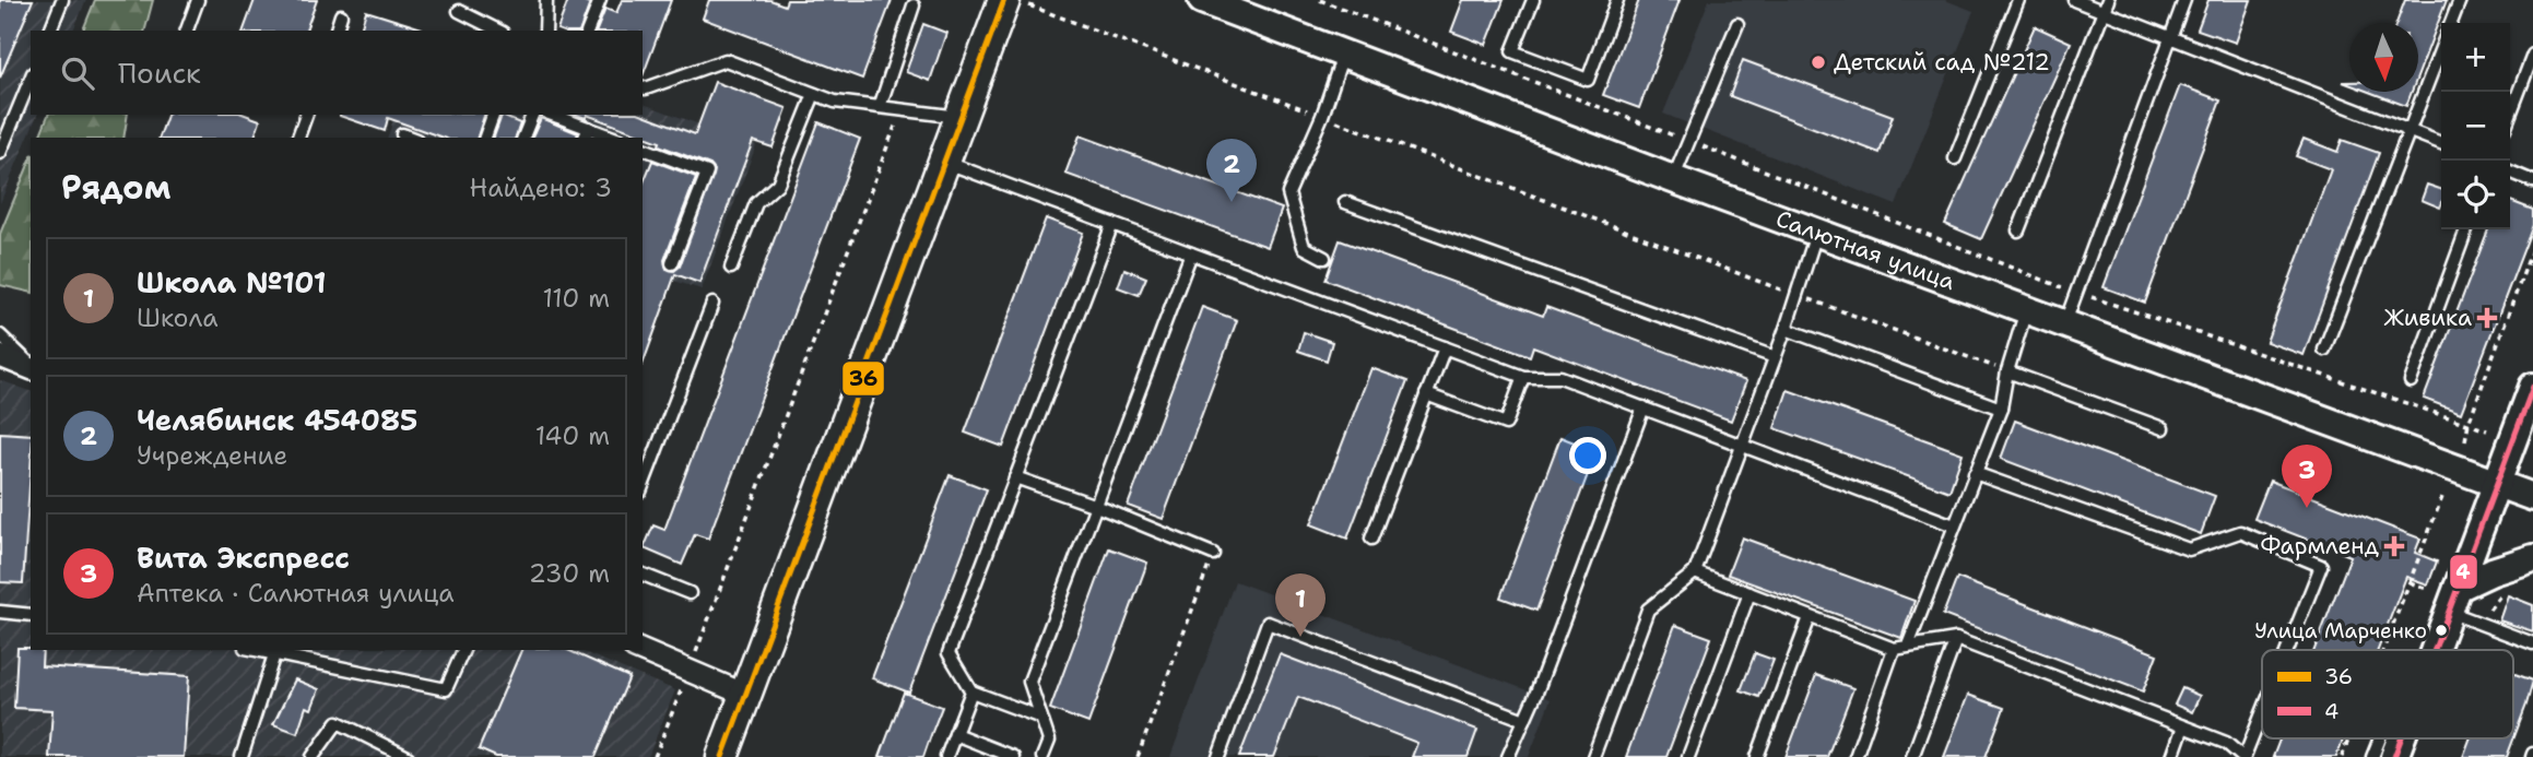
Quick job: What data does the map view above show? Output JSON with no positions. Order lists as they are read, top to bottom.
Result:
{
  "streets": {
    "street": ["Салютная улица"]
  },
  "places": {
    "other": ["Детский сад №212", "Улица Марченко"],
    "health": ["Живика", "Фармленд"]
  },
  "lines": ["transit line 36", "transit line 4"],
  "legend": ["36", "4"],
  "north": "bottom",
  "page": {
    "map_buttons": ["+", "−"],
    "search": "Поиск",
    "heading": ["Рядом", "Найдено: 3"],
    "pins": ["2", "3", "1"],
    "list": [
      {
        "mark": "1",
        "name": "Школа №101",
        "note": "Школа",
        "value": "110 m"
      },
      {
        "mark": "2",
        "name": "Челябинск 454085",
        "note": "Учреждение",
        "value": "140 m"
      },
      {
        "mark": "3",
        "name": "Вита Экспресс",
        "note": "Аптека · Салютная улица",
        "value": "230 m"
      }
    ]
  }
}
